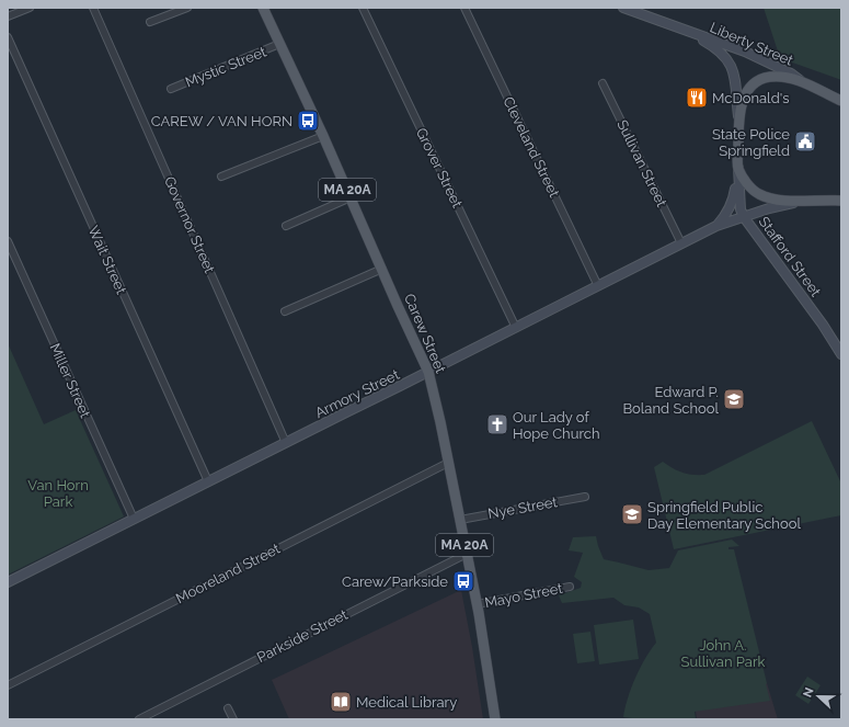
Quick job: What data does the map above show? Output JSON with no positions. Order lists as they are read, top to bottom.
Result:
{
  "streets": {
    "main road": [
      "Liberty Street",
      "MA 20A",
      "Stafford Street",
      "Carew Street",
      "Armory Street"
    ],
    "street": [
      "Mystic Street",
      "Cleveland Street",
      "Sullivan Street",
      "Grover Street",
      "Governor Street",
      "Wait Street",
      "Miller Street",
      "Nye Street",
      "Mooreland Street",
      "Mayo Street",
      "Parkside Street"
    ]
  },
  "crossings": [
    ["Mystic Street", "Carew Street"],
    ["Cleveland Street", "Armory Street"],
    ["Sullivan Street", "Armory Street"],
    ["Grover Street", "Armory Street"],
    ["Governor Street", "Armory Street"],
    ["Stafford Street", "Armory Street"],
    ["Wait Street", "Armory Street"],
    ["Carew Street", "Armory Street"],
    ["Carew Street", "Nye Street"],
    ["Carew Street", "Mooreland Street"],
    ["Carew Street", "Mayo Street"],
    ["Carew Street", "Parkside Street"],
    ["Miller Street", "Armory Street"]
  ],
  "parks": ["Van Horn Park", "John A. Sullivan Park"],
  "places": {
    "restaurant": ["McDonald's"],
    "bus stop": ["CAREW / VAN HORN", "Carew/Parkside"],
    "public building": ["State Police Springfield"],
    "school or university": ["Edward P. Boland School", "Springfield Public Day Elementary School"],
    "church": ["Our Lady of Hope Church"],
    "library": ["Medical Library"]
  },
  "north": "left"
}
